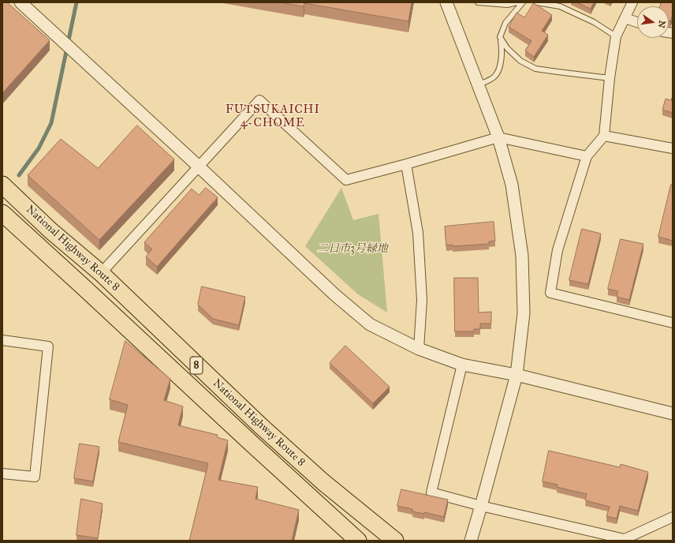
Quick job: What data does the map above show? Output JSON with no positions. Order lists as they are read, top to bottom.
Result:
{
  "streets": {
    "highway": ["National Highway Route 8", "8"]
  },
  "districts": ["FUTSUKAICHI 4-CHOME"],
  "parks": ["二日市3号緑地"],
  "north": "right"
}
